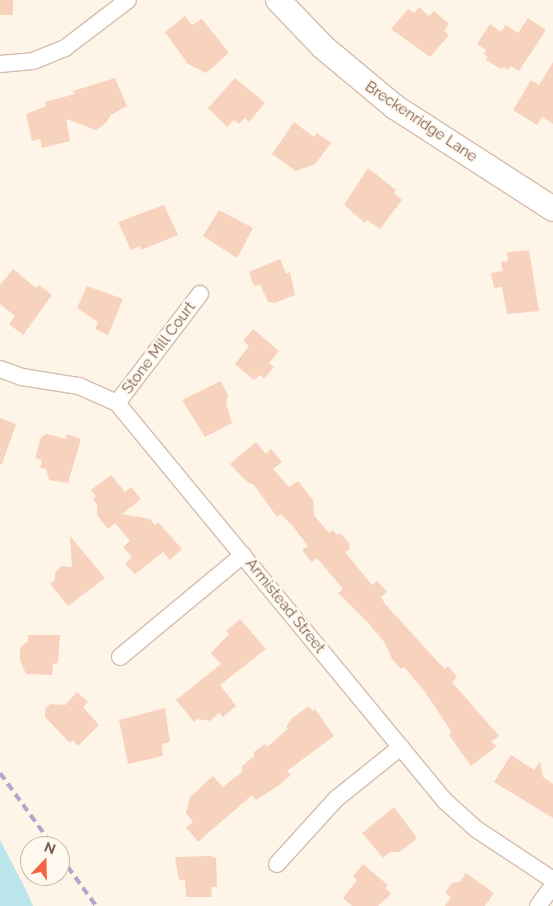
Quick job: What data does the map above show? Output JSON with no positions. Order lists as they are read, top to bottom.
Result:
{
  "streets": {
    "street": ["Breckenridge Lane", "Stone Mill Court", "Armistead Street"]
  },
  "crossings": [
    ["Stone Mill Court", "Armistead Street"]
  ],
  "north": "top"
}
